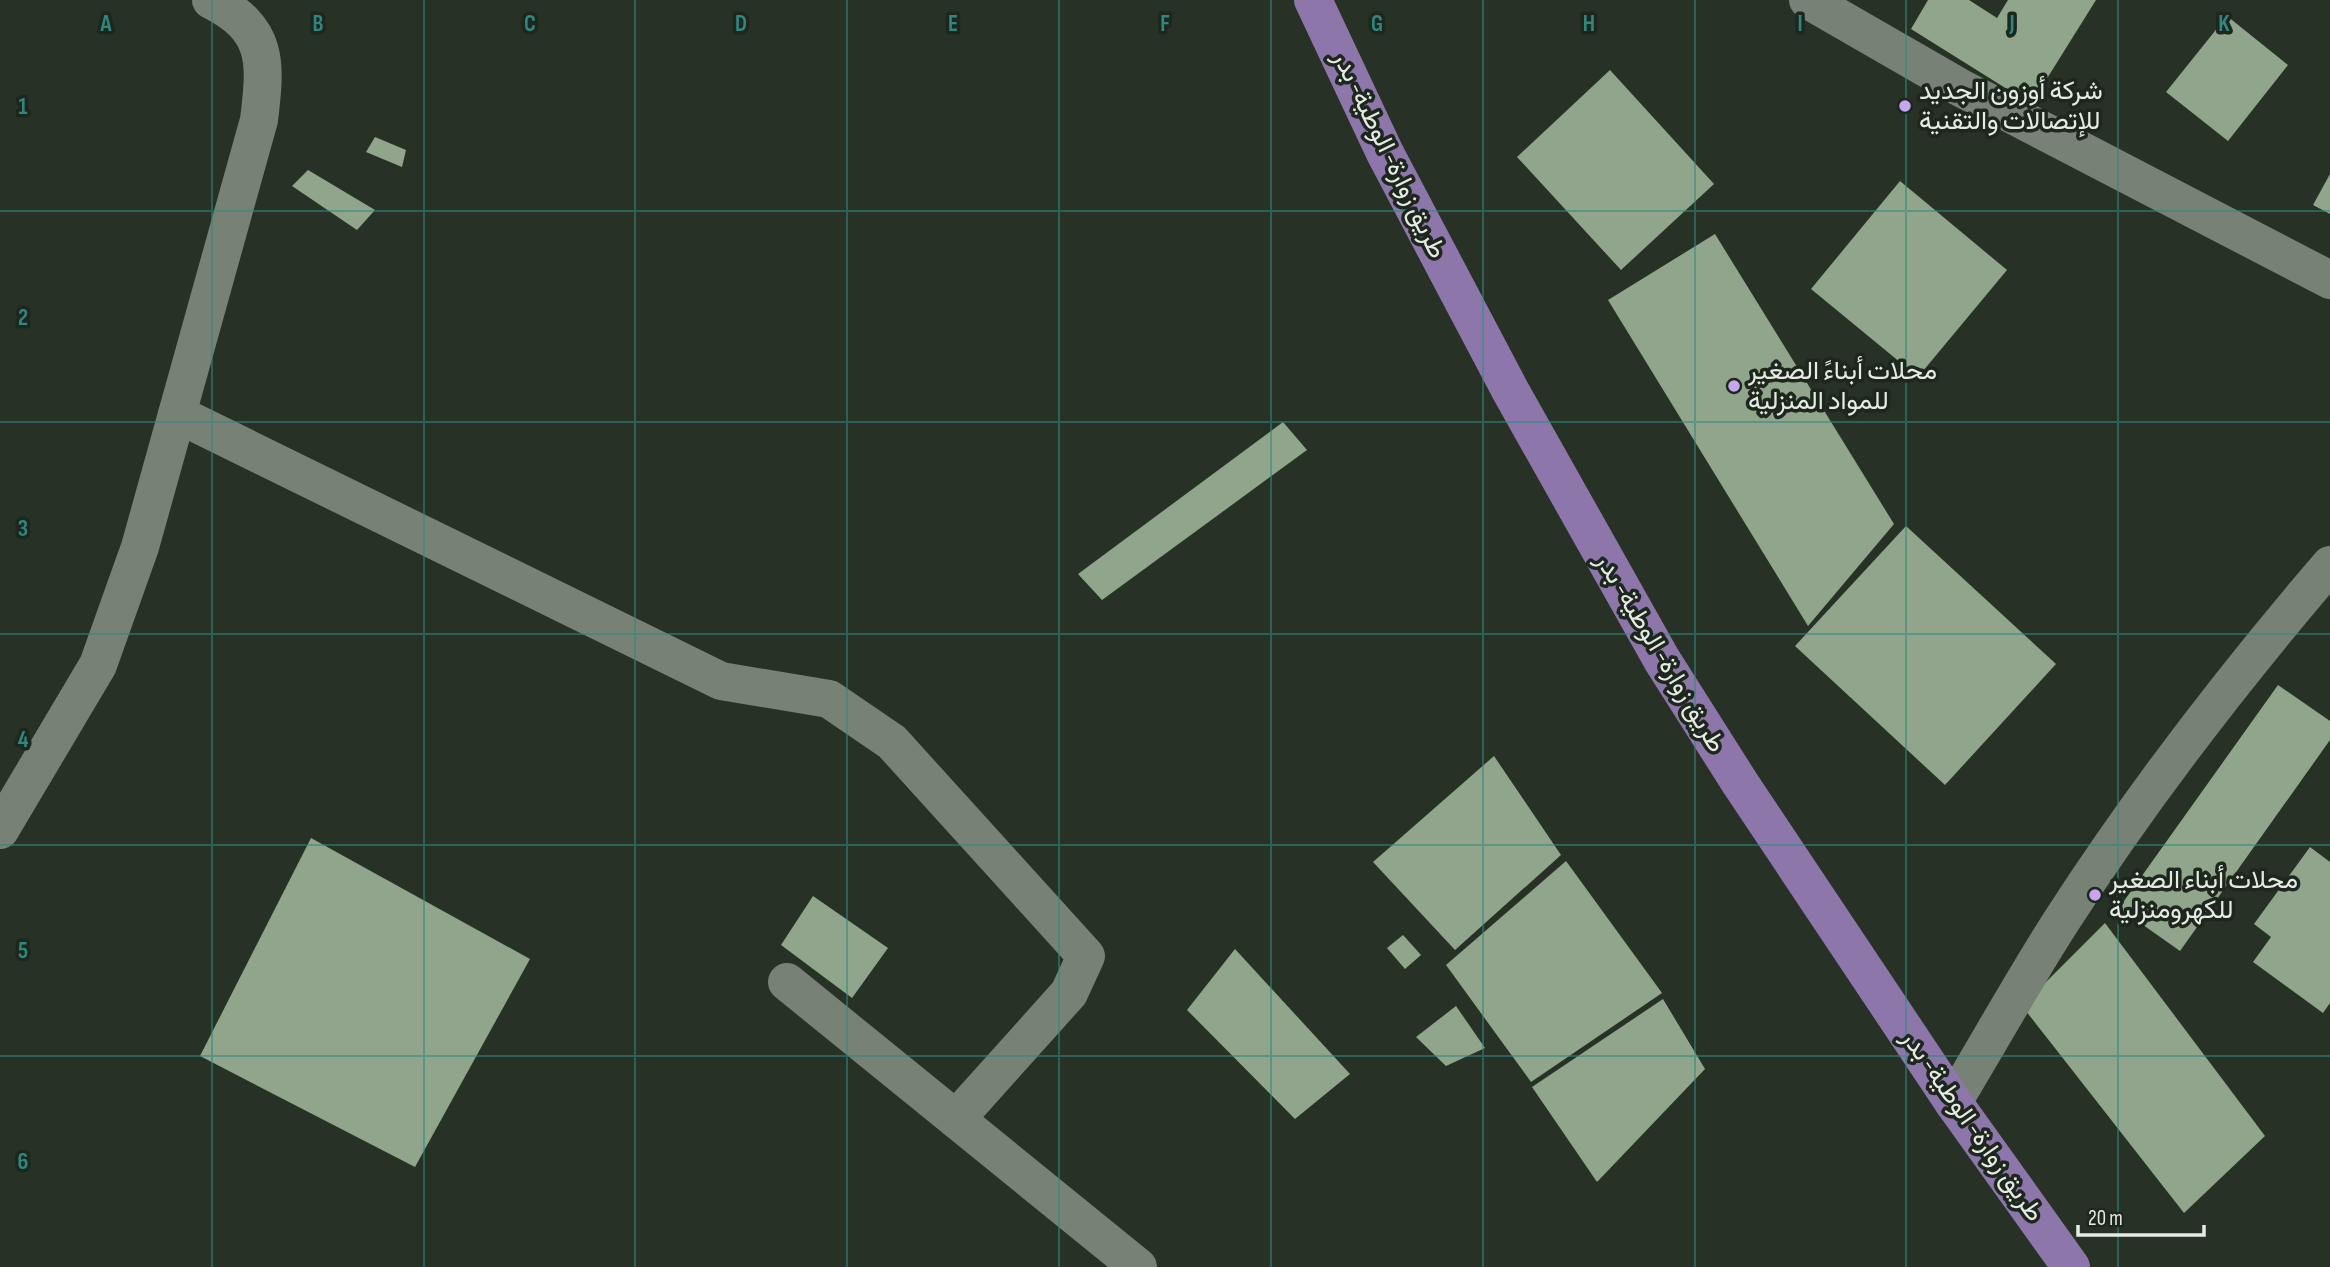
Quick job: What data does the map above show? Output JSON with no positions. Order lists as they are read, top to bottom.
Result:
{
  "streets": {
    "highway": ["طريق زوارة- الوطية- بدر"]
  },
  "places": ["شركة أوزون الجديد للإتصالات والتقنية", "محلات أبناءً الصغير للمواد المنزلية", "محلات أبناء الصغير للكهرومنزلية"],
  "scale_bar": "20 m",
  "grid": {
    "columns": [
      "A",
      "B",
      "C",
      "D",
      "E",
      "F",
      "G",
      "H",
      "I",
      "J",
      "K"
    ],
    "rows": [
      "1",
      "2",
      "3",
      "4",
      "5",
      "6"
    ]
  }
}
